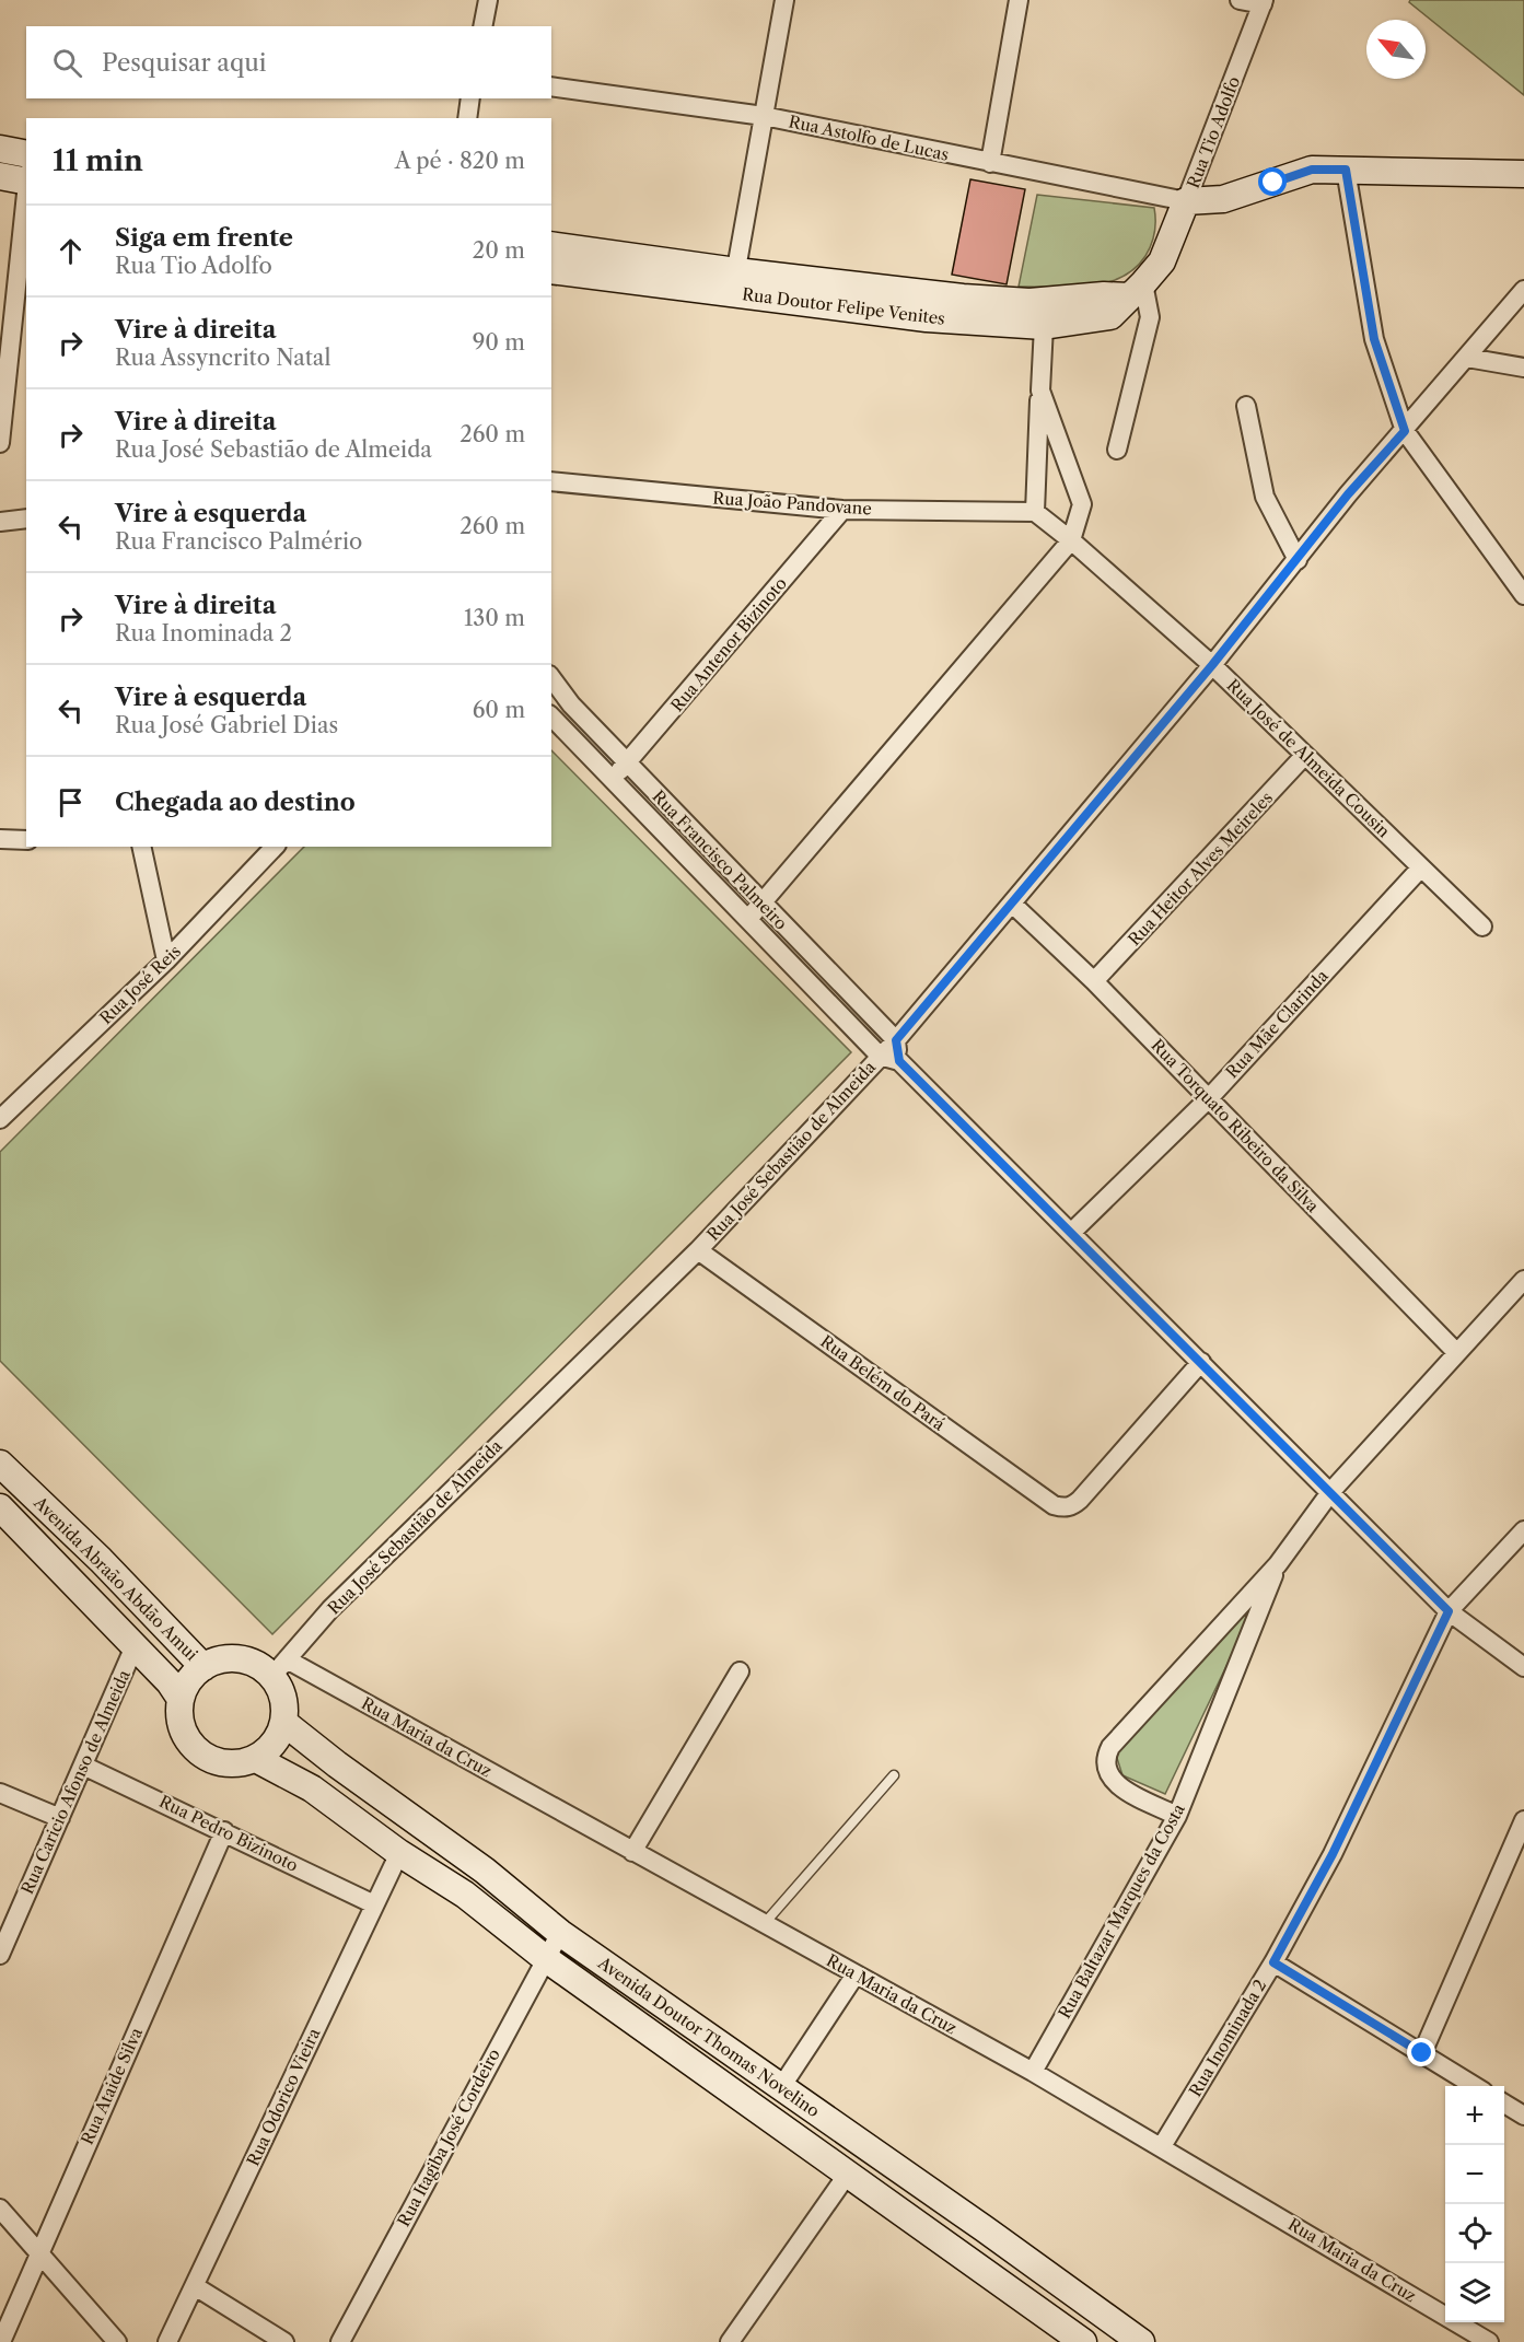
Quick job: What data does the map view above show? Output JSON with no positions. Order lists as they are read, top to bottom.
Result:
{
  "streets": {
    "main road": [
      "Rua Tio Adolfo",
      "Rua Doutor Felipe Venites",
      "Avenida Abraão Abdão Amui",
      "Avenida Doutor Thomas Novelino"
    ],
    "street": [
      "Rua Astolfo de Lucas",
      "Rua João Pandovane",
      "Rua Antenor Bizinoto",
      "Rua José de Almeida Cousin",
      "Rua Francisco Palmeiro",
      "Rua Heitor Alves Meireles",
      "Rua José Reis",
      "Rua Mãe Clarinda",
      "Rua Torquato Ribeiro da Silva",
      "Rua José Sebastião de Almeida",
      "Rua Belém do Pará",
      "Rua Maria da Cruz",
      "Rua Caricio Afonso de Almeida",
      "Rua Pedro Bizinoto",
      "Rua Baltazar Marques da Costa",
      "Rua Inominada 2",
      "Rua Ataide Silva",
      "Rua Odorico Vieira",
      "Rua Itagiba José Cordeiro"
    ]
  },
  "crossings": [
    ["Rua Tio Adolfo", "Rua Astolfo de Lucas"],
    ["Rua Tio Adolfo", "Rua Doutor Felipe Venites"],
    ["Rua Astolfo de Lucas", "Rua Doutor Felipe Venites"],
    ["Rua João Pandovane", "Rua Antenor Bizinoto"],
    ["Rua João Pandovane", "Rua José de Almeida Cousin"],
    ["Rua Antenor Bizinoto", "Rua Francisco Palmeiro"],
    ["Rua José de Almeida Cousin", "Rua Heitor Alves Meireles"],
    ["Rua José de Almeida Cousin", "Rua Mãe Clarinda"],
    ["Rua José de Almeida Cousin", "Rua José Sebastião de Almeida"],
    ["Rua Francisco Palmeiro", "Rua José Sebastião de Almeida"],
    ["Rua Heitor Alves Meireles", "Rua Torquato Ribeiro da Silva"],
    ["Rua Mãe Clarinda", "Rua Torquato Ribeiro da Silva"],
    ["Rua Torquato Ribeiro da Silva", "Rua José Sebastião de Almeida"],
    ["Rua José Sebastião de Almeida", "Rua Belém do Pará"],
    ["Rua José Sebastião de Almeida", "Avenida Abraão Abdão Amui"],
    ["Rua José Sebastião de Almeida", "Rua Maria da Cruz"],
    ["Rua José Sebastião de Almeida", "Avenida Doutor Thomas Novelino"],
    ["Avenida Abraão Abdão Amui", "Rua Maria da Cruz"],
    ["Avenida Abraão Abdão Amui", "Rua Caricio Afonso de Almeida"],
    ["Avenida Abraão Abdão Amui", "Avenida Doutor Thomas Novelino"],
    ["Rua Maria da Cruz", "Rua Baltazar Marques da Costa"],
    ["Rua Maria da Cruz", "Avenida Doutor Thomas Novelino"],
    ["Rua Maria da Cruz", "Rua Inominada 2"],
    ["Rua Caricio Afonso de Almeida", "Rua Pedro Bizinoto"],
    ["Rua Pedro Bizinoto", "Rua Ataide Silva"],
    ["Rua Pedro Bizinoto", "Rua Odorico Vieira"],
    ["Avenida Doutor Thomas Novelino", "Rua Odorico Vieira"],
    ["Avenida Doutor Thomas Novelino", "Rua Itagiba José Cordeiro"]
  ],
  "north": "top left",
  "page": {
    "search": "Pesquisar aqui",
    "heading": ["11 min", "A pé · 820 m"],
    "list": [
      ["Siga em frente", "Rua Tio Adolfo", "20 m"],
      ["Vire à direita", "Rua Assyncrito Natal", "90 m"],
      ["Vire à direita", "Rua José Sebastião de Almeida", "260 m"],
      ["Vire à esquerda", "Rua Francisco Palmério", "260 m"],
      ["Vire à direita", "Rua Inominada 2", "130 m"],
      ["Vire à esquerda", "Rua José Gabriel Dias", "60 m"],
      "Chegada ao destino"
    ],
    "map_buttons": ["+", "−"]
  }
}
